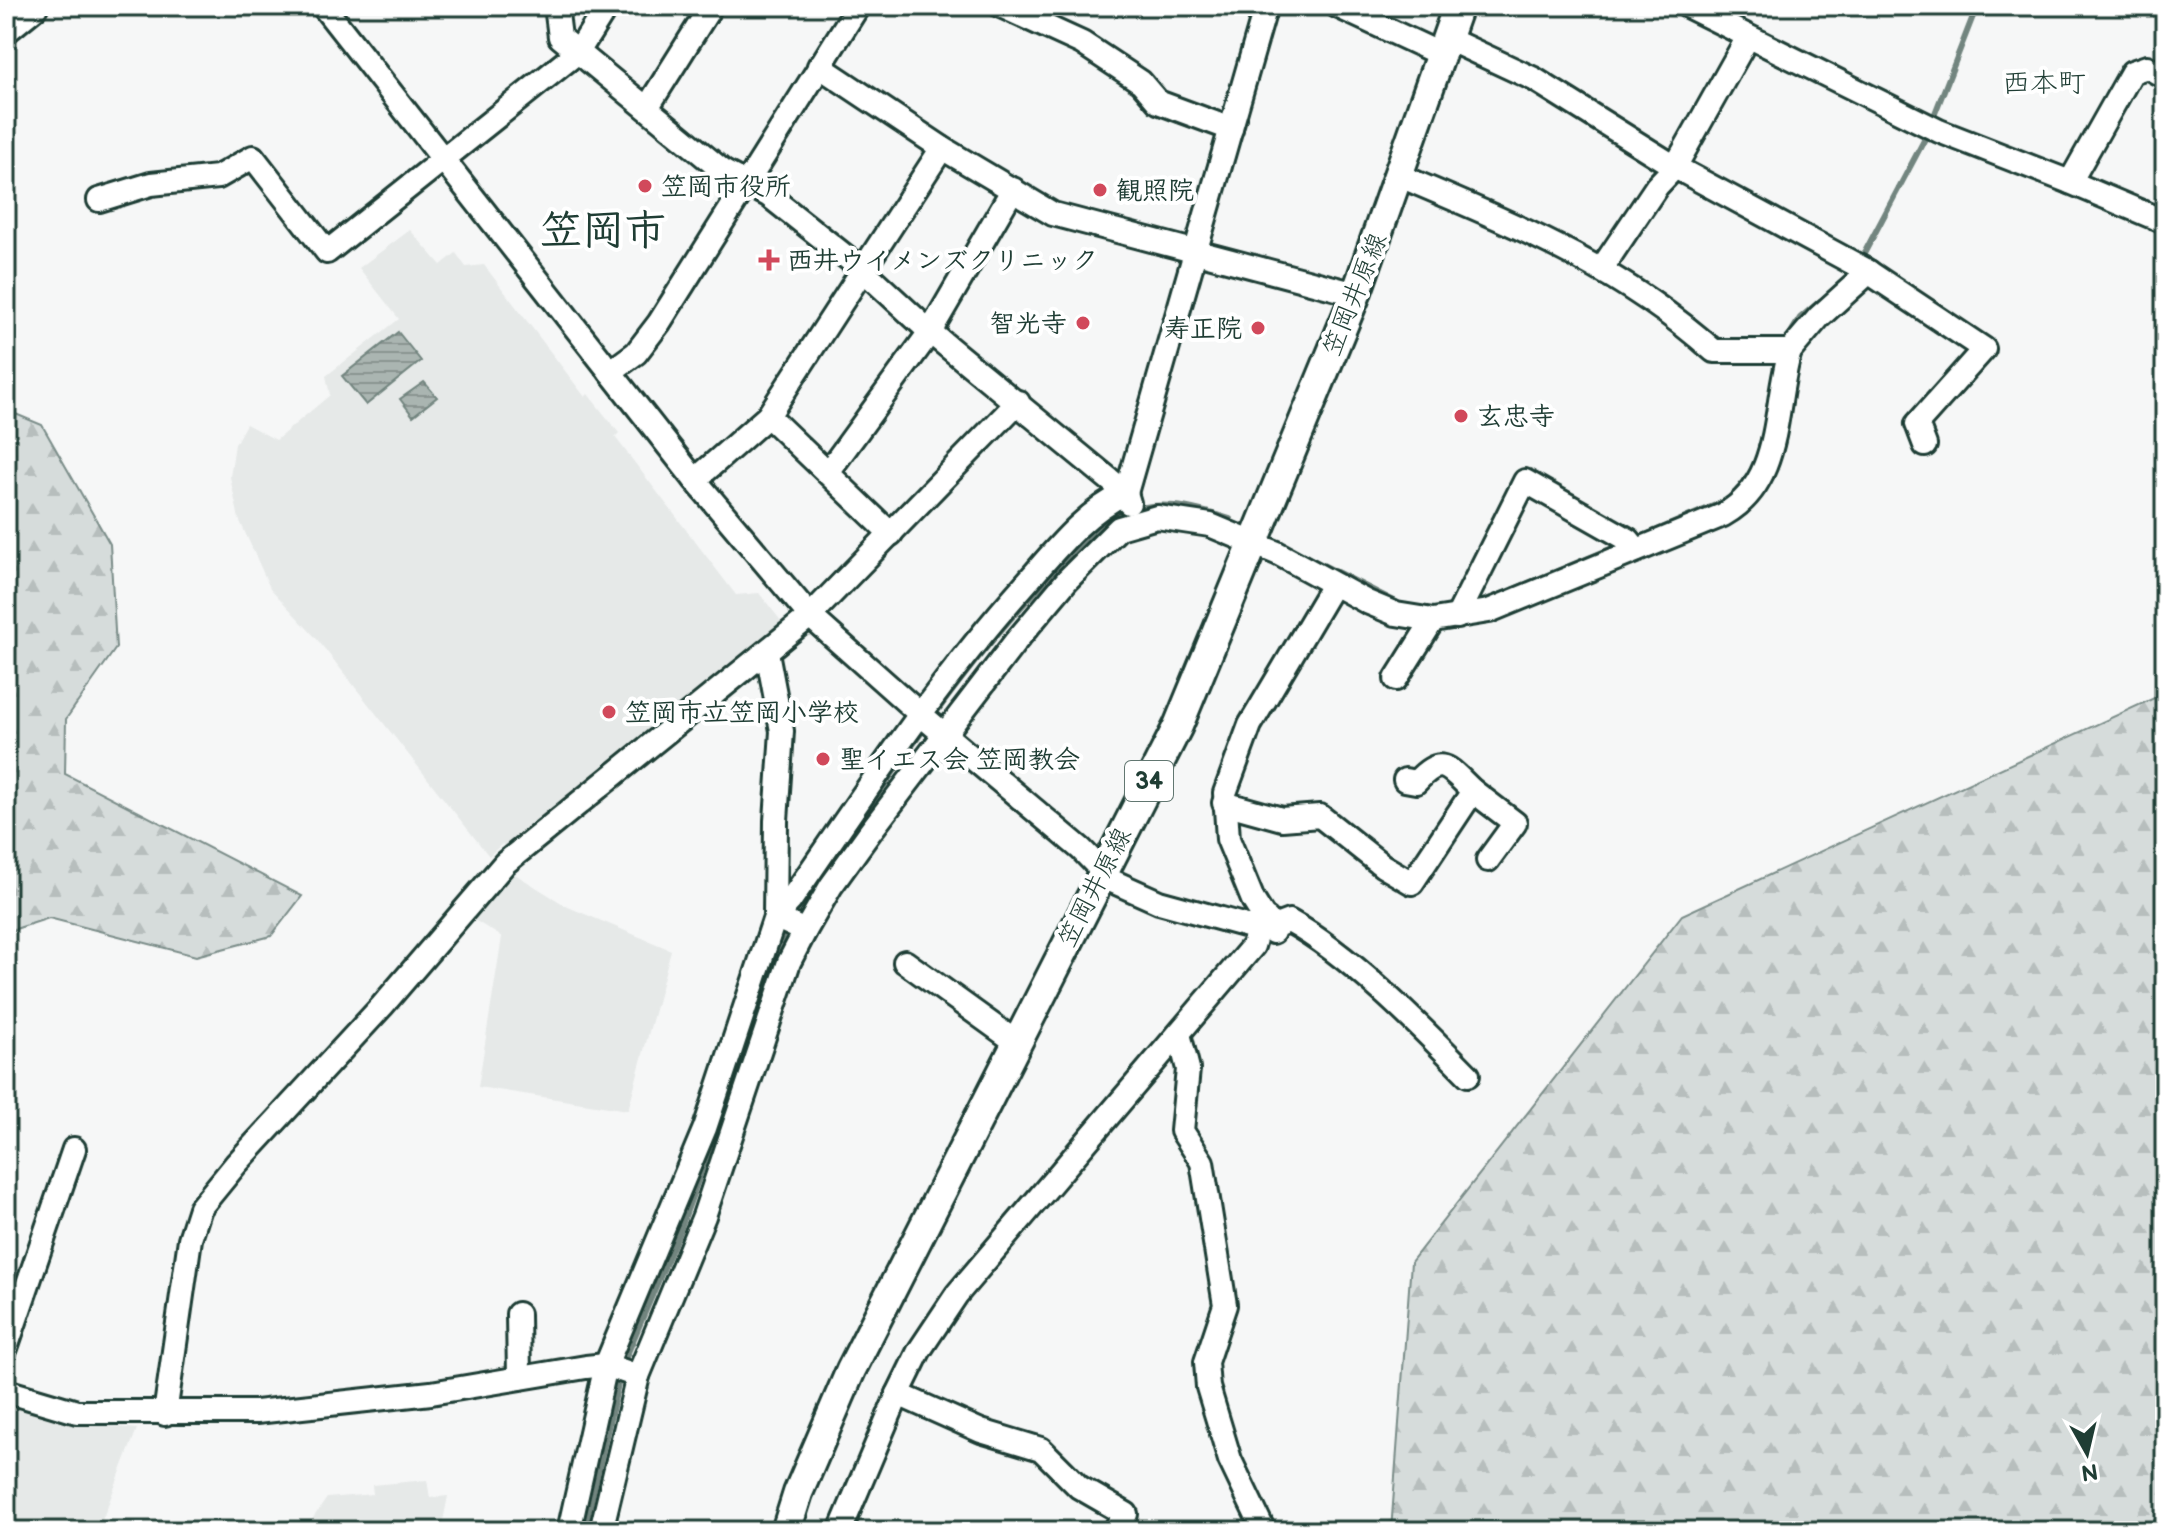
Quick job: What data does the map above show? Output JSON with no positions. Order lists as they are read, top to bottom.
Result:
{
  "streets": {
    "main road": ["笠岡井原線", "34"]
  },
  "districts": ["西本町", "笠岡市"],
  "places": {
    "other": [
      "笠岡市役所",
      "観照院",
      "智光寺",
      "寿正院",
      "玄忠寺",
      "笠岡市立笠岡小学校",
      "聖イエス会 笠岡教会"
    ],
    "health": ["西井ウイメンズクリニック"]
  },
  "north": "bottom"
}
